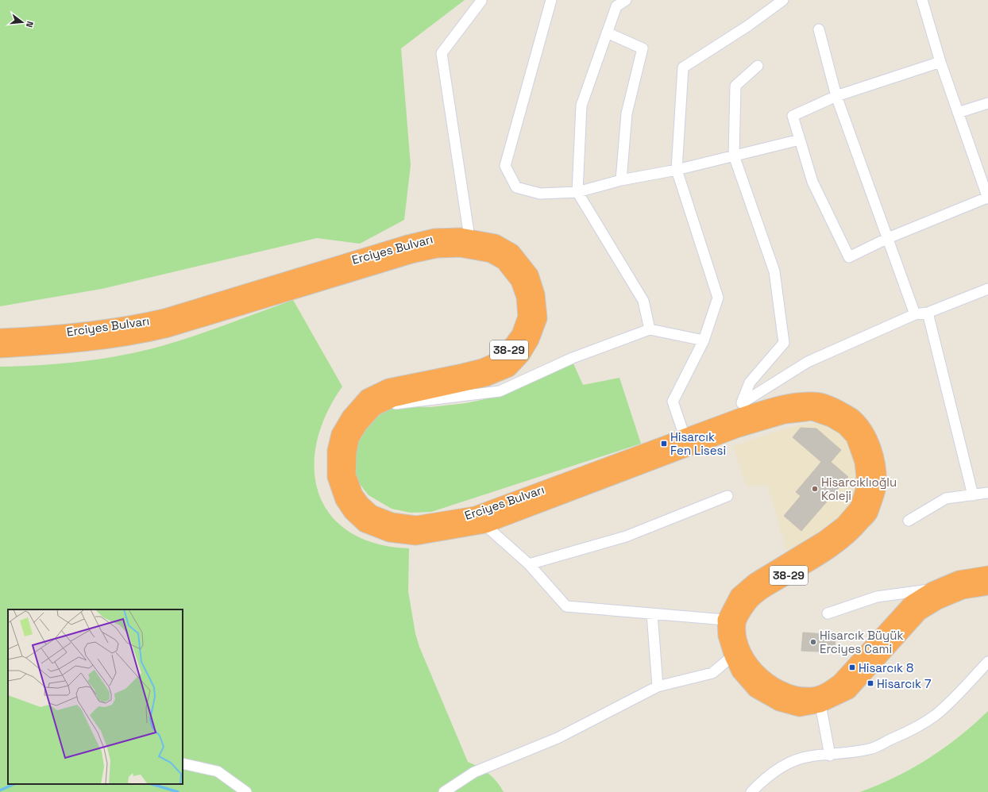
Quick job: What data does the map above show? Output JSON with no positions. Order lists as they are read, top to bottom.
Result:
{
  "streets": {
    "highway": ["Erciyes Bulvarı", "38-29"]
  },
  "places": {
    "transit": ["Hisarcık Fen Lisesi", "Hisarcık 8", "Hisarcık 7"],
    "other": ["Hisarcıklıoğlu Koleji", "Hisarcık Büyük Erciyes Cami"]
  },
  "north": "right"
}
